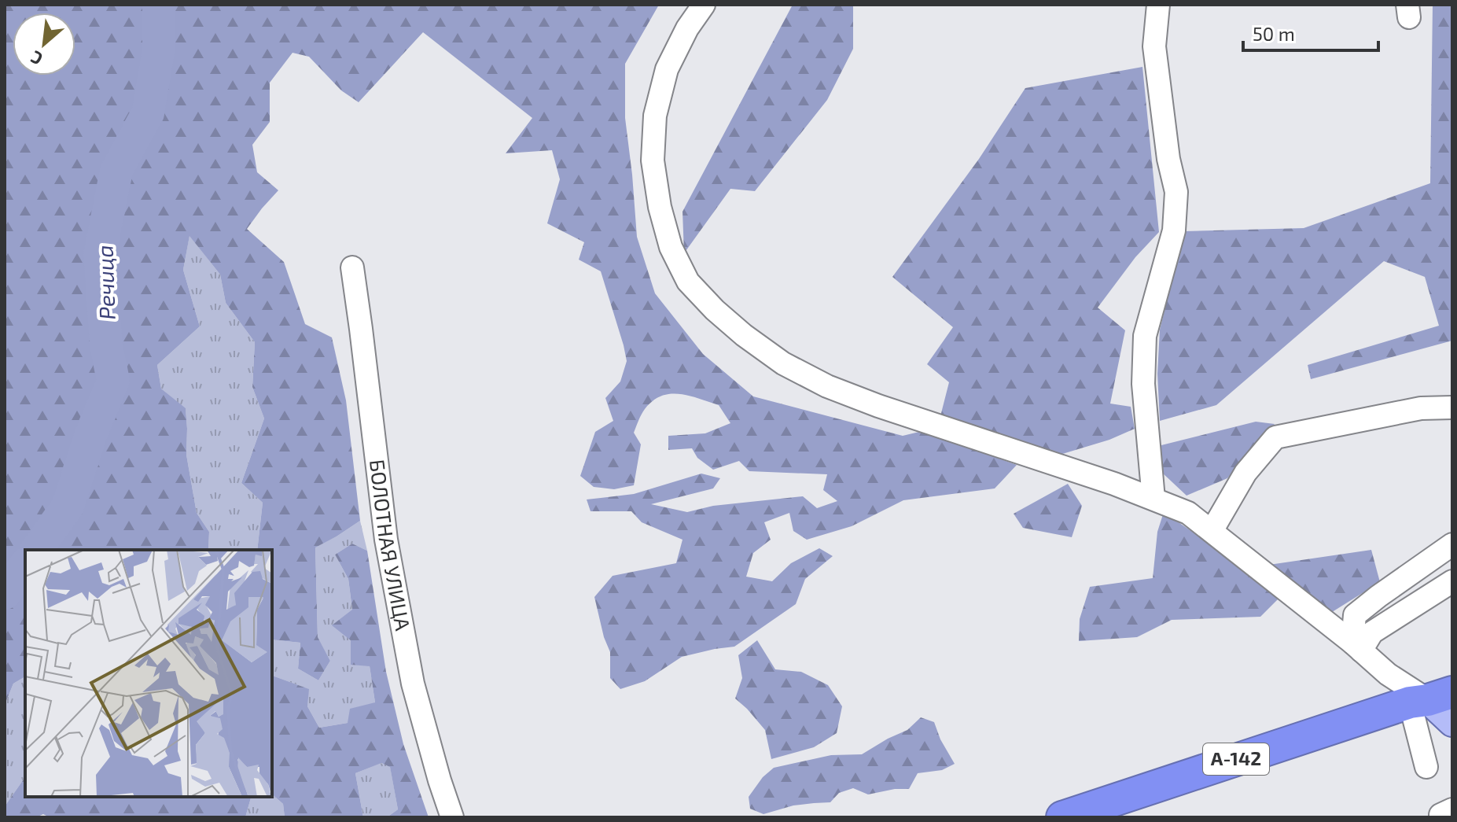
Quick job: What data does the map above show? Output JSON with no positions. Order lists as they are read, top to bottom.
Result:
{
  "streets": {
    "highway": ["А-142"],
    "street": ["БОЛОТНАЯ УЛИЦА"]
  },
  "water": ["Речица"],
  "scale_bar": "50 m",
  "north": "bottom left"
}
